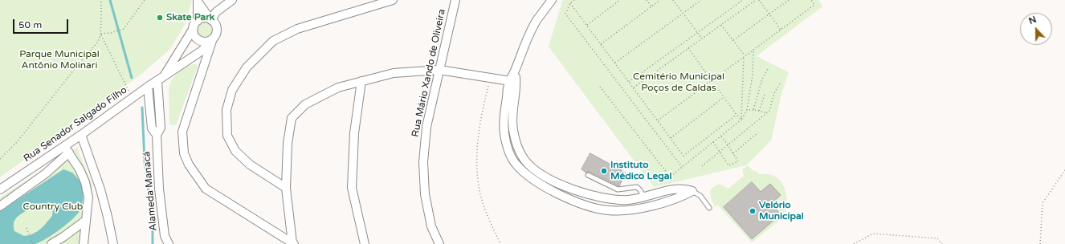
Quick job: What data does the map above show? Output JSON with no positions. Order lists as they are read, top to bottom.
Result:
{
  "streets": {
    "street": ["Rua Mário Xando de Oliveira", "Rua Senador Salgado Filho", "Alameda Manacá"]
  },
  "crossings": [
    ["Rua Senador Salgado Filho", "Alameda Manacá"]
  ],
  "parks": ["Parque Municipal Antônio Molinari", "Cemitério Municipal Poços de Caldas", "Country Club"],
  "places": ["Skate Park", "Instituto Médico Legal", "Velório Municipal"],
  "scale_bar": "50 m",
  "north": "top"
}
